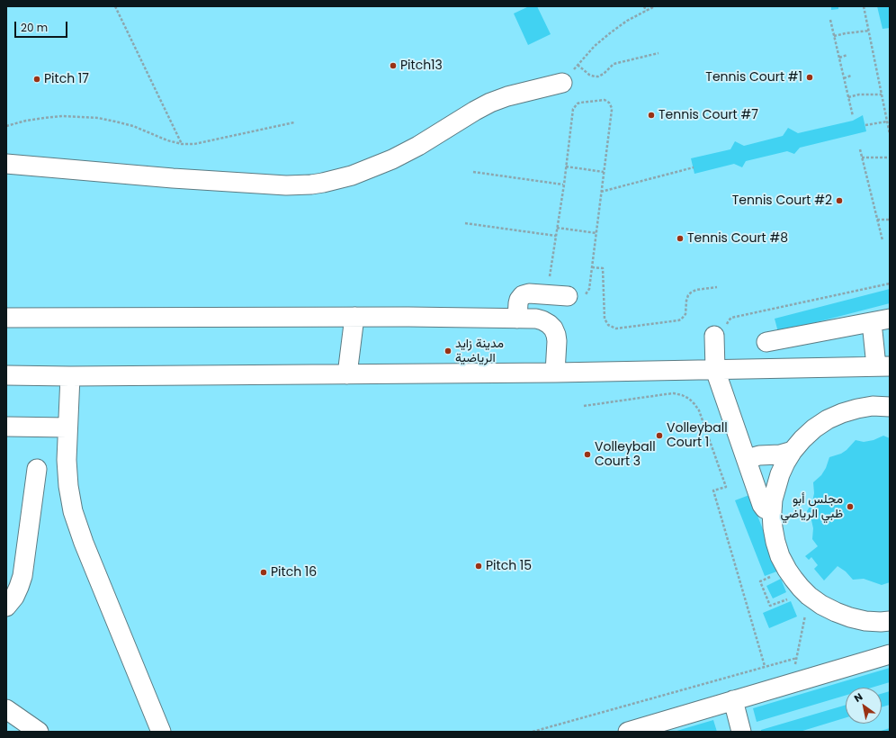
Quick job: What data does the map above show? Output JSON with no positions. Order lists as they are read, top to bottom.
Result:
{
  "places": [
    "Pitch13",
    "Tennis Court #1",
    "Pitch 17",
    "Tennis Court #7",
    "Tennis Court #2",
    "Tennis Court #8",
    "مدينة زايد الرياضية",
    "Volleyball Court 1",
    "Volleyball Court 3",
    "مجلس أبو ظبي الرياضي",
    "Pitch 15",
    "Pitch 16"
  ],
  "scale_bar": "20 m",
  "north": "top left"
}
